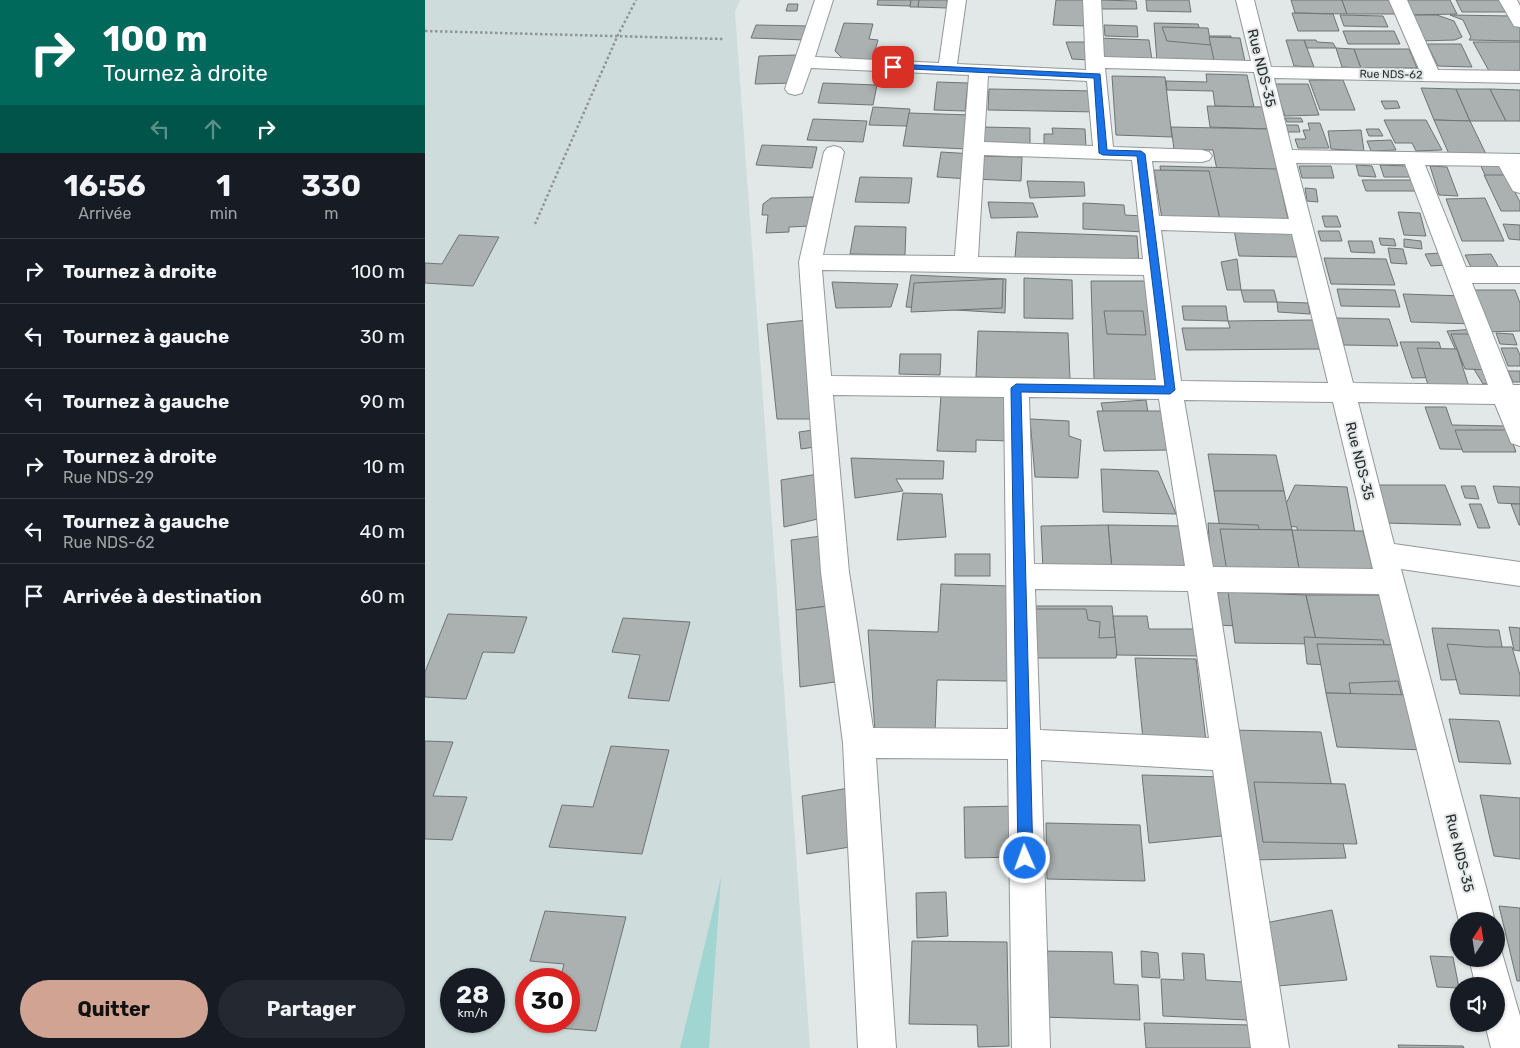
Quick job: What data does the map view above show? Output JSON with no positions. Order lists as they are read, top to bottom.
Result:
{
  "streets": {
    "street": ["Rue NDS-35", "Rue NDS-62"]
  },
  "crossings": [
    ["Rue NDS-35", "Rue NDS-62"]
  ],
  "north": "top",
  "page": {
    "turn": ["100 m", "Tournez à droite"],
    "eta": [
      "16:56",
      "Arrivée",
      "1",
      "min",
      "330",
      "m"
    ],
    "list": [
      {
        "name": "Tournez à droite",
        "value": "100 m"
      },
      {
        "name": "Tournez à gauche",
        "value": "30 m"
      },
      {
        "name": "Tournez à gauche",
        "value": "90 m"
      },
      {
        "name": "Tournez à droite",
        "note": "Rue NDS-29",
        "value": "10 m"
      },
      {
        "name": "Tournez à gauche",
        "note": "Rue NDS-62",
        "value": "40 m"
      },
      {
        "name": "Arrivée à destination",
        "value": "60 m"
      }
    ],
    "speed": "28 km/h",
    "limit": "30",
    "buttons": ["Quitter", "Partager"]
  }
}
